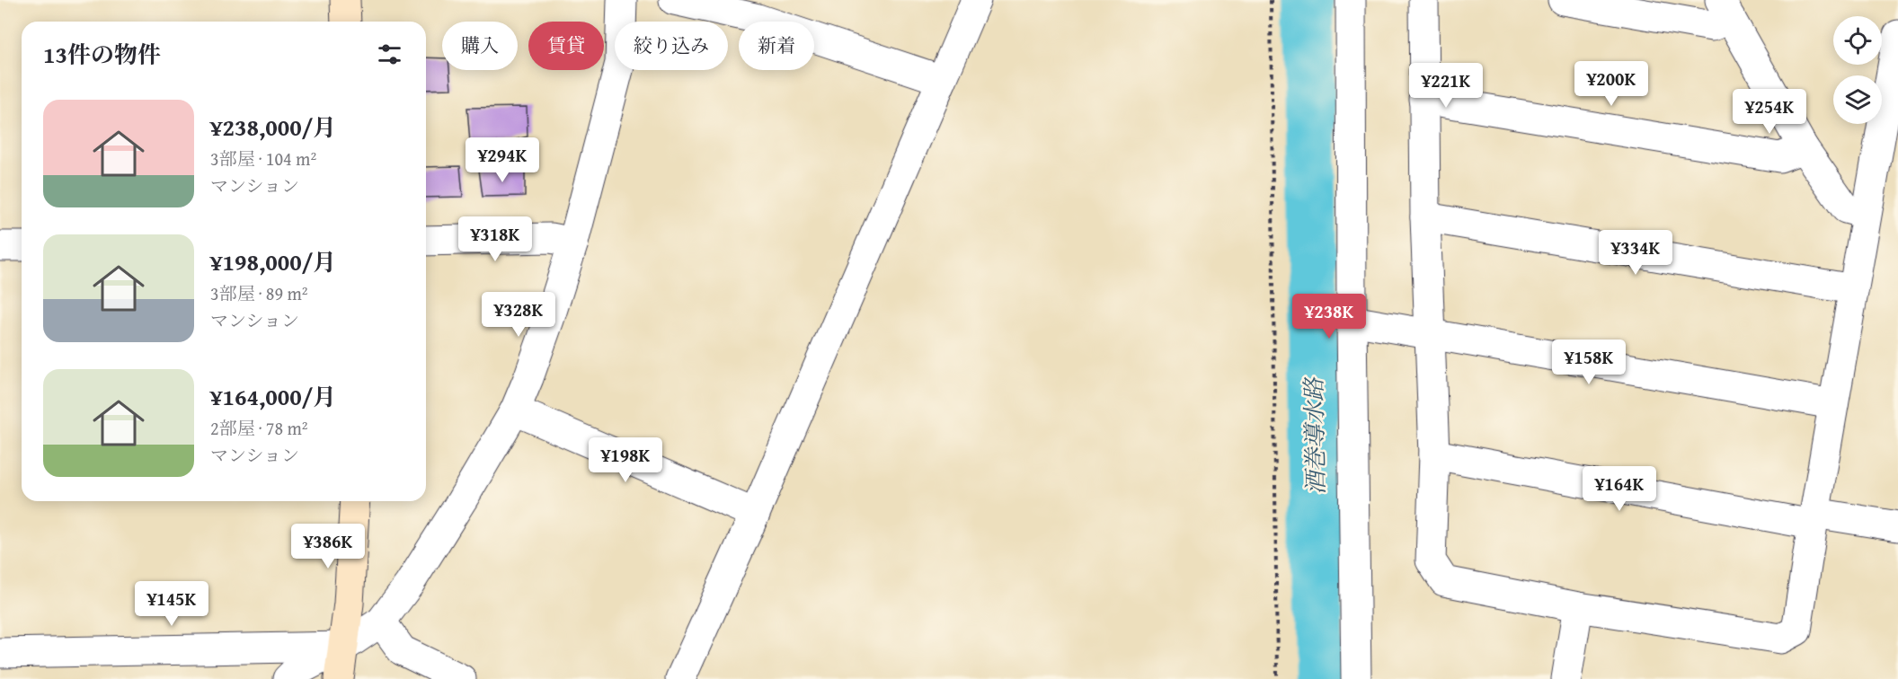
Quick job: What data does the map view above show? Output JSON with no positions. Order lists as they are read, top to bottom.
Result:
{
  "water": ["酒巻導水路"],
  "page": {
    "chip": [
      "購入",
      "賃貸",
      "絞り込み",
      "新着"
    ],
    "heading": "13件の物件",
    "price": [
      "¥200K",
      "¥221K",
      "¥254K",
      "¥294K",
      "¥318K",
      "¥334K",
      "¥328K",
      "¥238K",
      "¥158K",
      "¥198K",
      "¥164K",
      "¥386K",
      "¥145K"
    ],
    "list": [
      {
        "name": "¥238,000/月",
        "note": "3部屋 · 104 m² · マンション"
      },
      {
        "name": "¥198,000/月",
        "note": "3部屋 · 89 m² · マンション"
      },
      {
        "name": "¥164,000/月",
        "note": "2部屋 · 78 m² · マンション"
      }
    ]
  }
}
